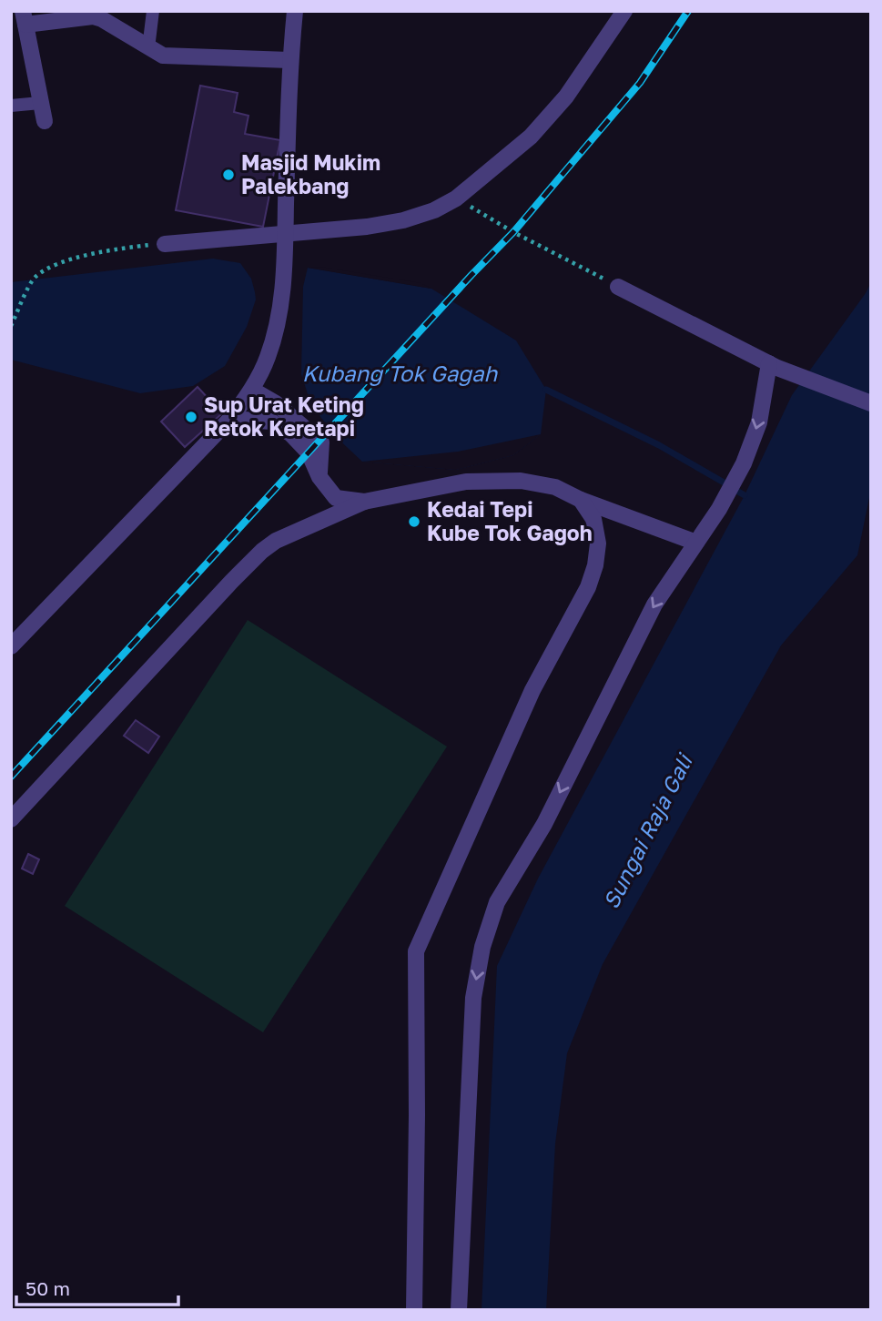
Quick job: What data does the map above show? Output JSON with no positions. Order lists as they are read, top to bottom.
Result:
{
  "water": ["Kubang Tok Gagah", "Sungai Raja Gali"],
  "places": ["Masjid Mukim Palekbang", "Sup Urat Keting Retok Keretapi", "Kedai Tepi Kube Tok Gagoh"],
  "scale_bar": "50 m"
}
